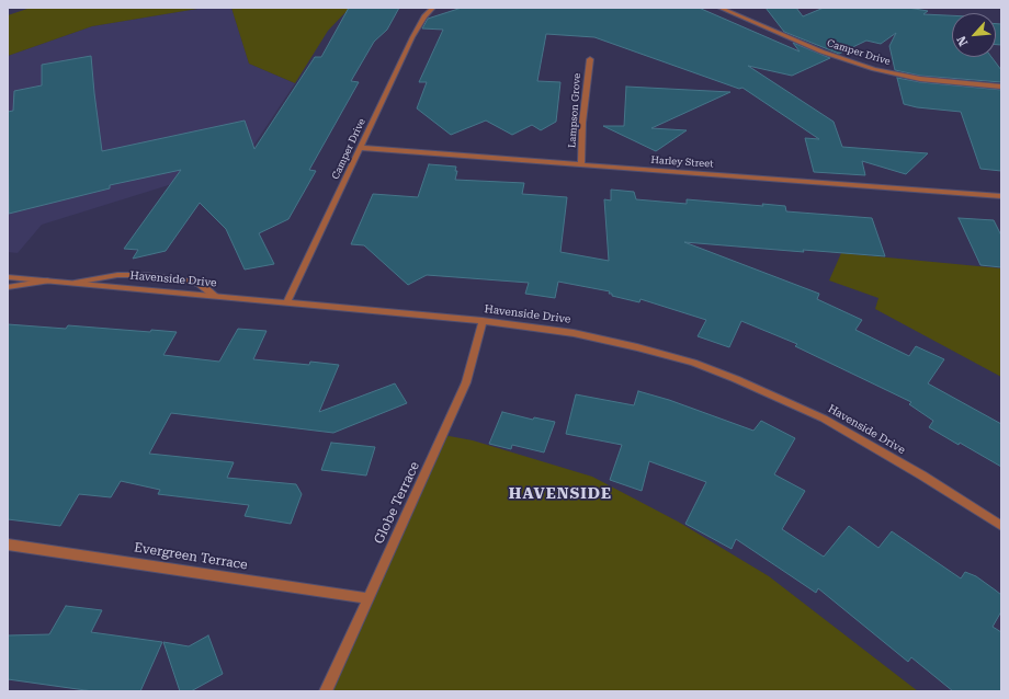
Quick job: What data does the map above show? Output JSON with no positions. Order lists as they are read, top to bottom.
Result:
{
  "streets": {
    "street": [
      "Camper Drive",
      "Lampson Grove",
      "Harley Street",
      "Havenside Drive",
      "Globe Terrace",
      "Evergreen Terrace"
    ]
  },
  "crossings": [
    ["Camper Drive", "Harley Street"],
    ["Camper Drive", "Havenside Drive"],
    ["Lampson Grove", "Harley Street"],
    ["Havenside Drive", "Globe Terrace"],
    ["Globe Terrace", "Evergreen Terrace"]
  ],
  "districts": ["HAVENSIDE"],
  "north": "bottom left"
}
